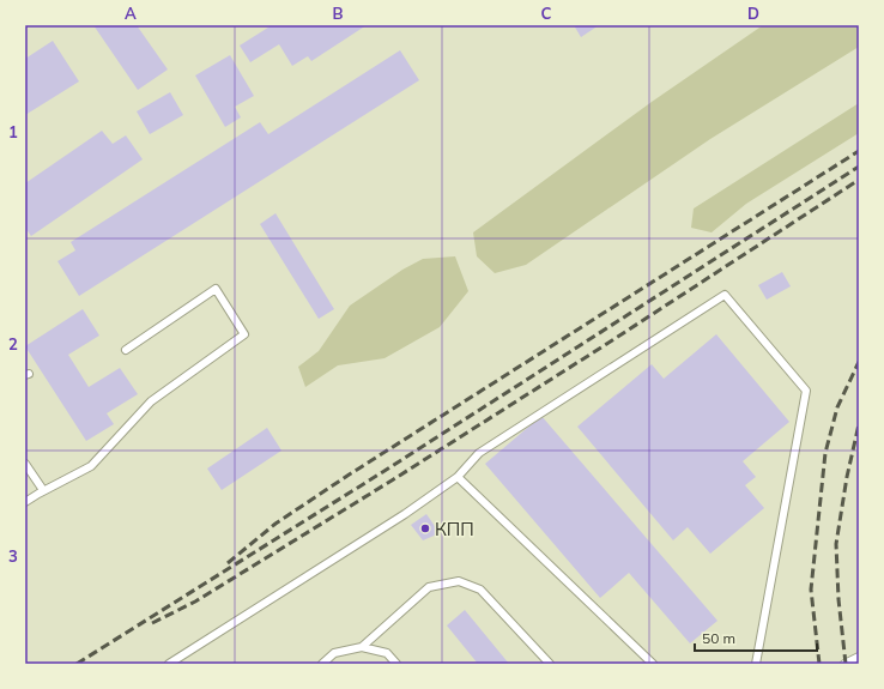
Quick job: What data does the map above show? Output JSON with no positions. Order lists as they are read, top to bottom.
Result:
{
  "places": ["КПП"],
  "scale_bar": "50 m",
  "grid": {
    "columns": [
      "A",
      "B",
      "C",
      "D"
    ],
    "rows": ["1", "2", "3"]
  }
}
